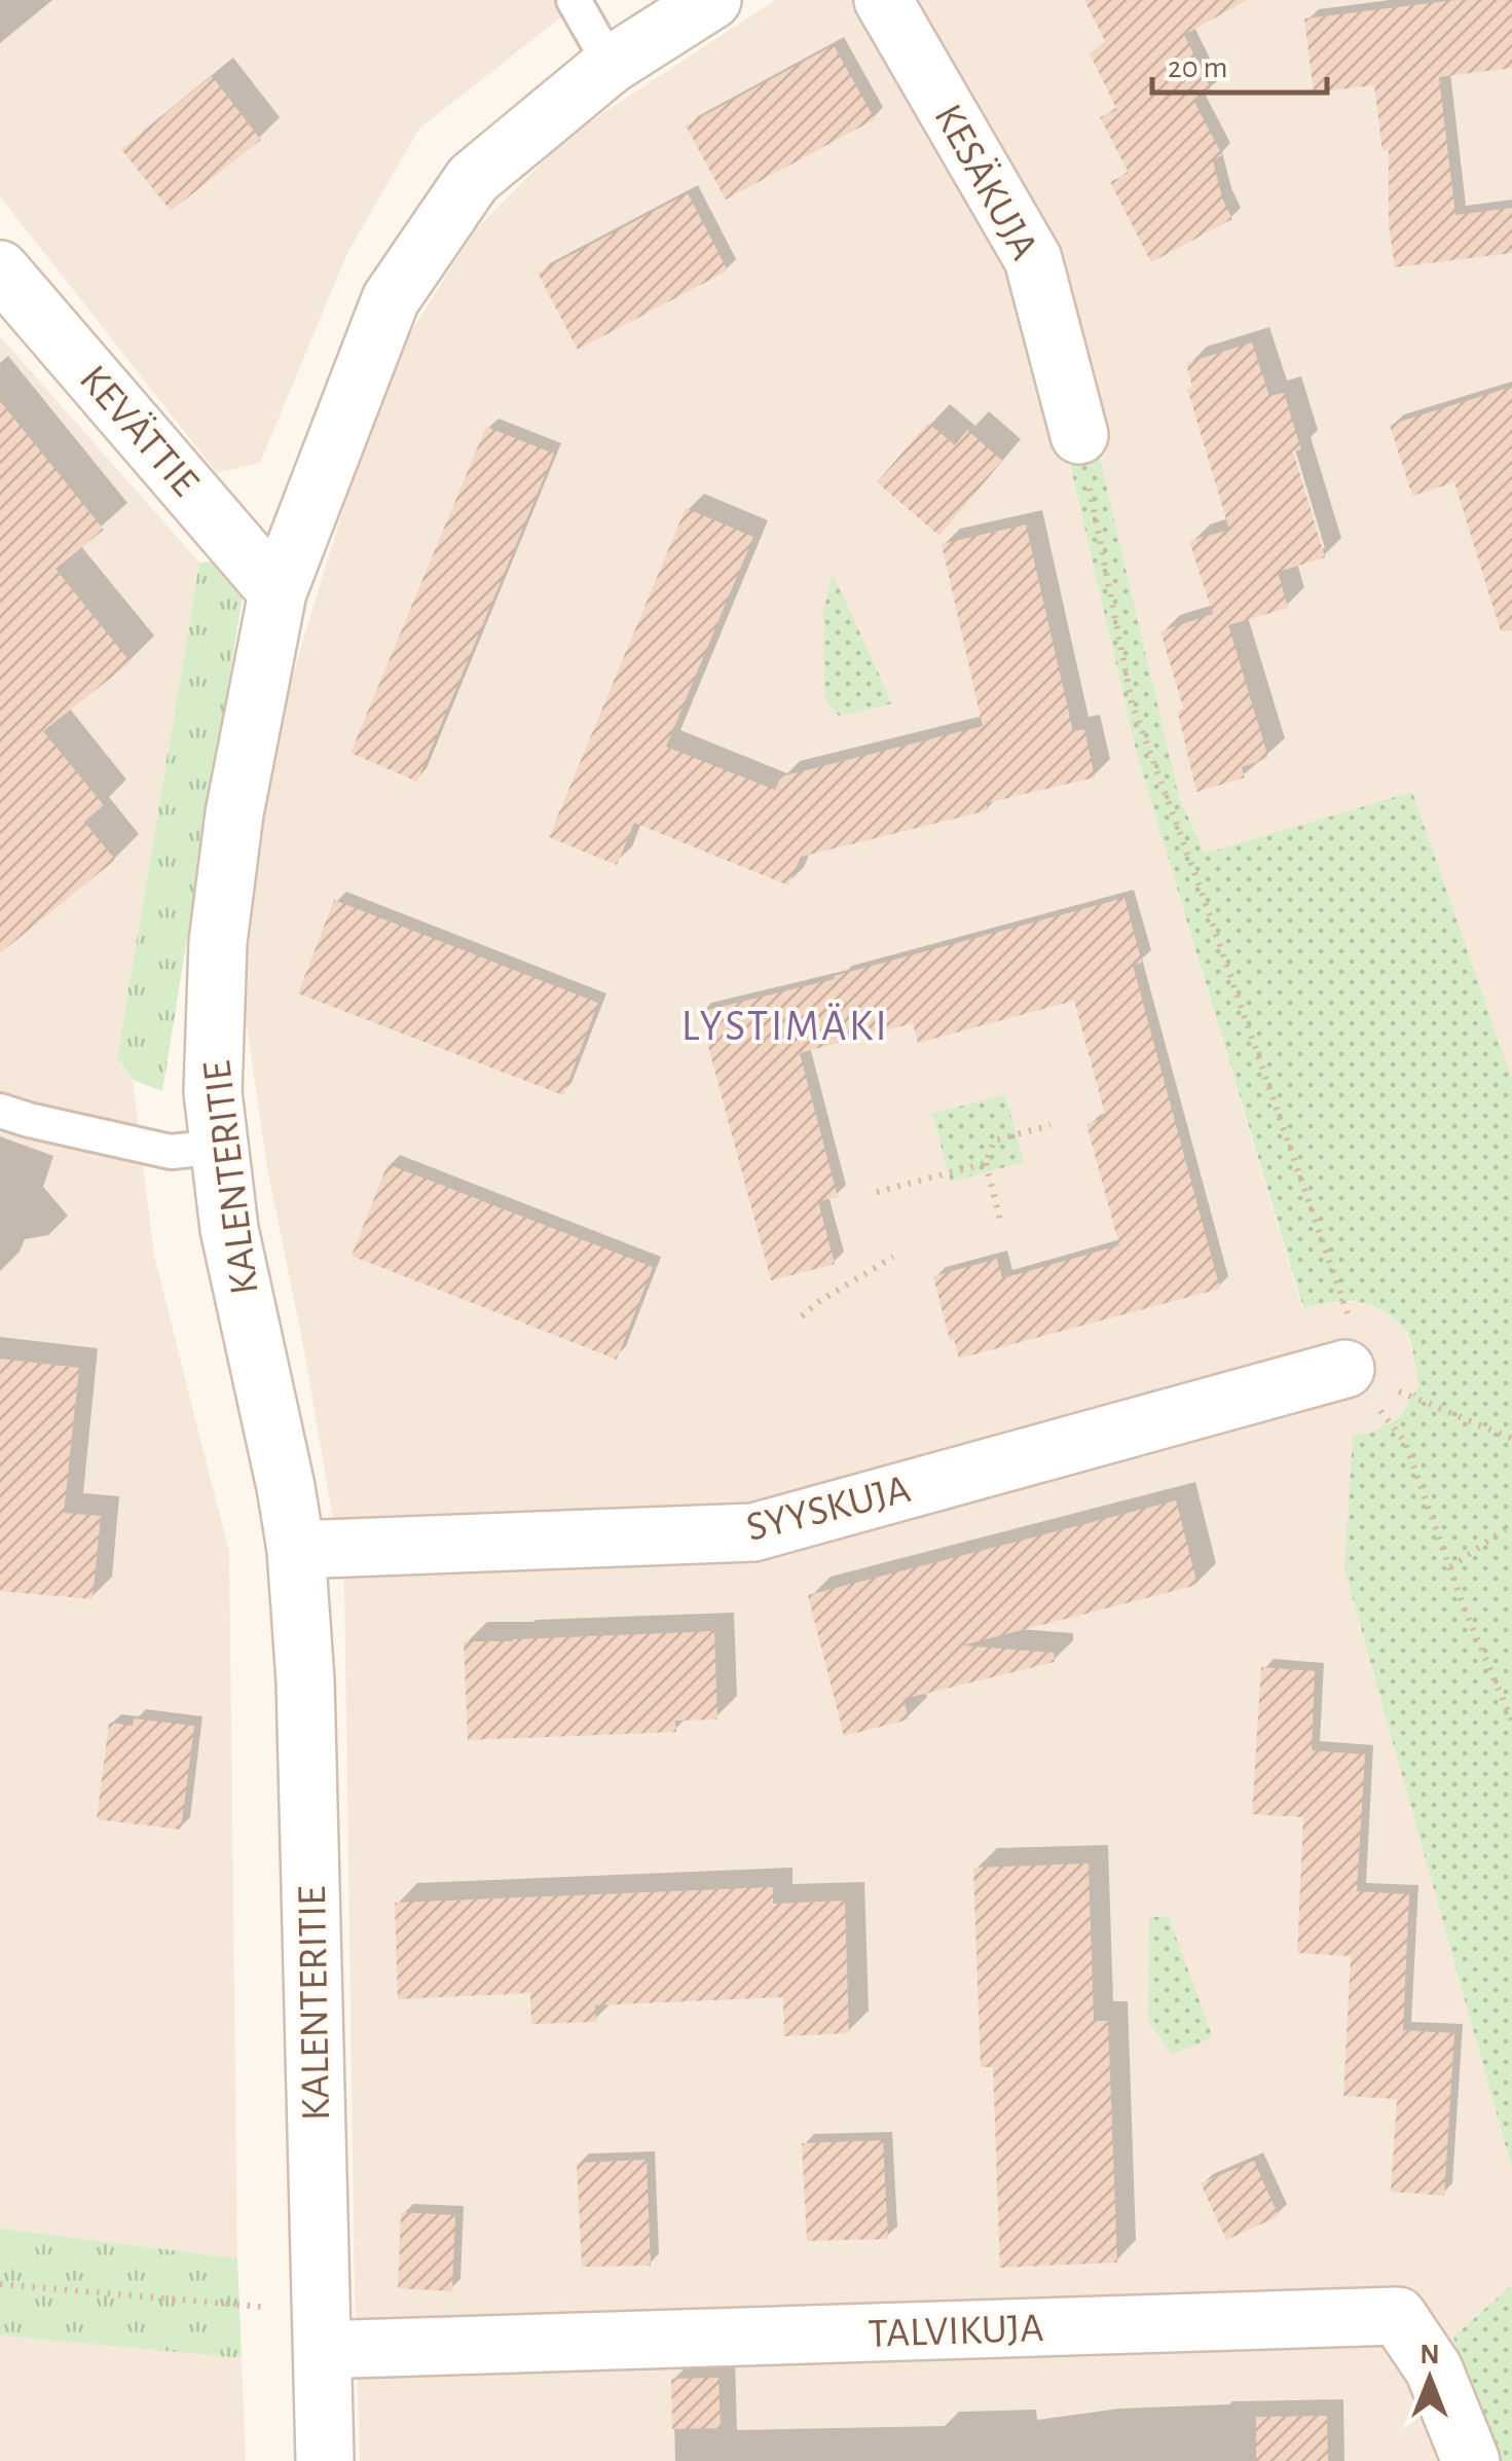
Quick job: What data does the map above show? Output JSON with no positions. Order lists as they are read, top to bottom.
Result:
{
  "streets": {
    "street": [
      "KESÄKUJA",
      "KEVÄTTIE",
      "KALENTERITIE",
      "SYYSKUJA",
      "TALVIKUJA"
    ]
  },
  "crossings": [
    ["KEVÄTTIE", "KALENTERITIE"],
    ["KALENTERITIE", "SYYSKUJA"]
  ],
  "districts": ["LYSTIMÄKI"],
  "scale_bar": "20 m",
  "north": "top"
}
